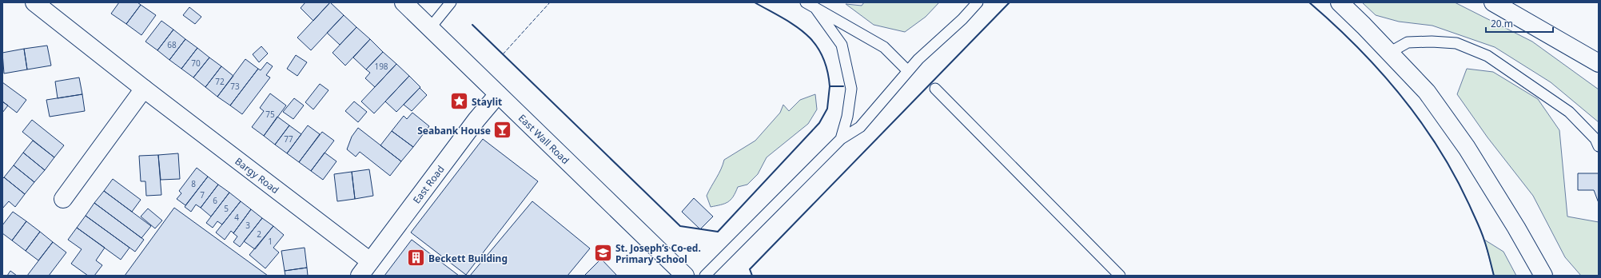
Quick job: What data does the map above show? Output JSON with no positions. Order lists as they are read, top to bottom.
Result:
{
  "streets": {
    "main road": ["East Wall Road", "Bargy Road", "East Road"]
  },
  "crossings": [
    ["East Wall Road", "East Road"],
    ["Bargy Road", "East Road"]
  ],
  "places": {
    "place": ["Staylit"],
    "bar": ["Seabank House"],
    "school or university": ["St. Joseph’s Co-ed. Primary School"],
    "building": ["Beckett Building"]
  },
  "house_numbers": [
    "68",
    "70",
    "198",
    "72",
    "73",
    "75",
    "77",
    "8",
    "7",
    "6",
    "5",
    "4",
    "3",
    "2",
    "1"
  ],
  "scale_bar": "20 m"
}
